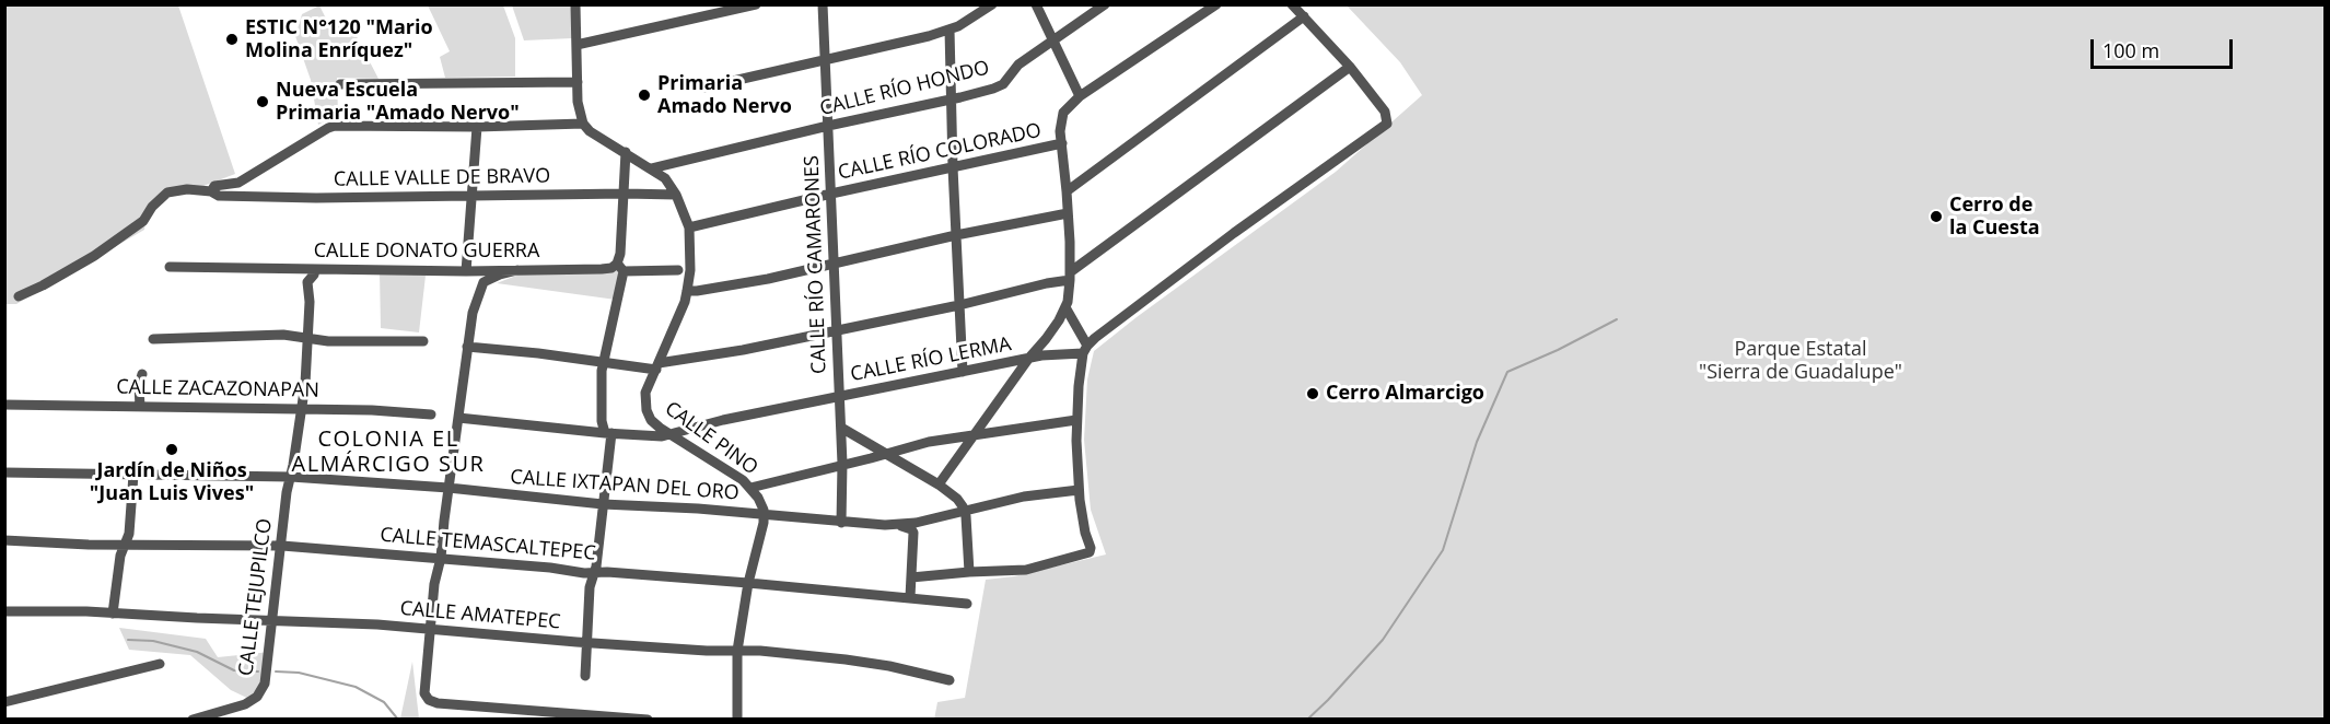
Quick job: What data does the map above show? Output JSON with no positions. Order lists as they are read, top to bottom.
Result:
{
  "streets": {
    "street": [
      "CALLE RÍO HONDO",
      "CALLE RÍO COLORADO",
      "CALLE VALLE DE BRAVO",
      "CALLE DONATO GUERRA",
      "CALLE RÍO CAMARONES",
      "CALLE RÍO LERMA",
      "CALLE ZACAZONAPAN",
      "CALLE PINO",
      "CALLE IXTAPAN DEL ORO",
      "CALLE TEMASCALTEPEC",
      "CALLE TEJUPILCO",
      "CALLE AMATEPEC"
    ]
  },
  "crossings": [
    ["CALLE RÍO HONDO", "CALLE RÍO CAMARONES"],
    ["CALLE RÍO HONDO", "CALLE PINO"],
    ["CALLE RÍO COLORADO", "CALLE RÍO CAMARONES"],
    ["CALLE RÍO COLORADO", "CALLE PINO"],
    ["CALLE VALLE DE BRAVO", "CALLE PINO"],
    ["CALLE DONATO GUERRA", "CALLE TEJUPILCO"],
    ["CALLE RÍO CAMARONES", "CALLE RÍO LERMA"],
    ["CALLE RÍO CAMARONES", "CALLE IXTAPAN DEL ORO"],
    ["CALLE RÍO LERMA", "CALLE PINO"],
    ["CALLE ZACAZONAPAN", "CALLE TEJUPILCO"],
    ["CALLE PINO", "CALLE IXTAPAN DEL ORO"],
    ["CALLE IXTAPAN DEL ORO", "CALLE TEJUPILCO"],
    ["CALLE TEMASCALTEPEC", "CALLE TEJUPILCO"],
    ["CALLE TEJUPILCO", "CALLE AMATEPEC"]
  ],
  "districts": ["COLONIA EL ALMÁRCIGO SUR"],
  "parks": ["Parque Estatal \"Sierra de Guadalupe\""],
  "places": [
    "ESTIC N°120 \"Mario Molina Enríquez\"",
    "Primaria Amado Nervo",
    "Nueva Escuela Primaria \"Amado Nervo\"",
    "Cerro de la Cuesta",
    "Cerro Almarcigo",
    "Jardín de Niños \"Juan Luis Vives\""
  ],
  "scale_bar": "100 m"
}
